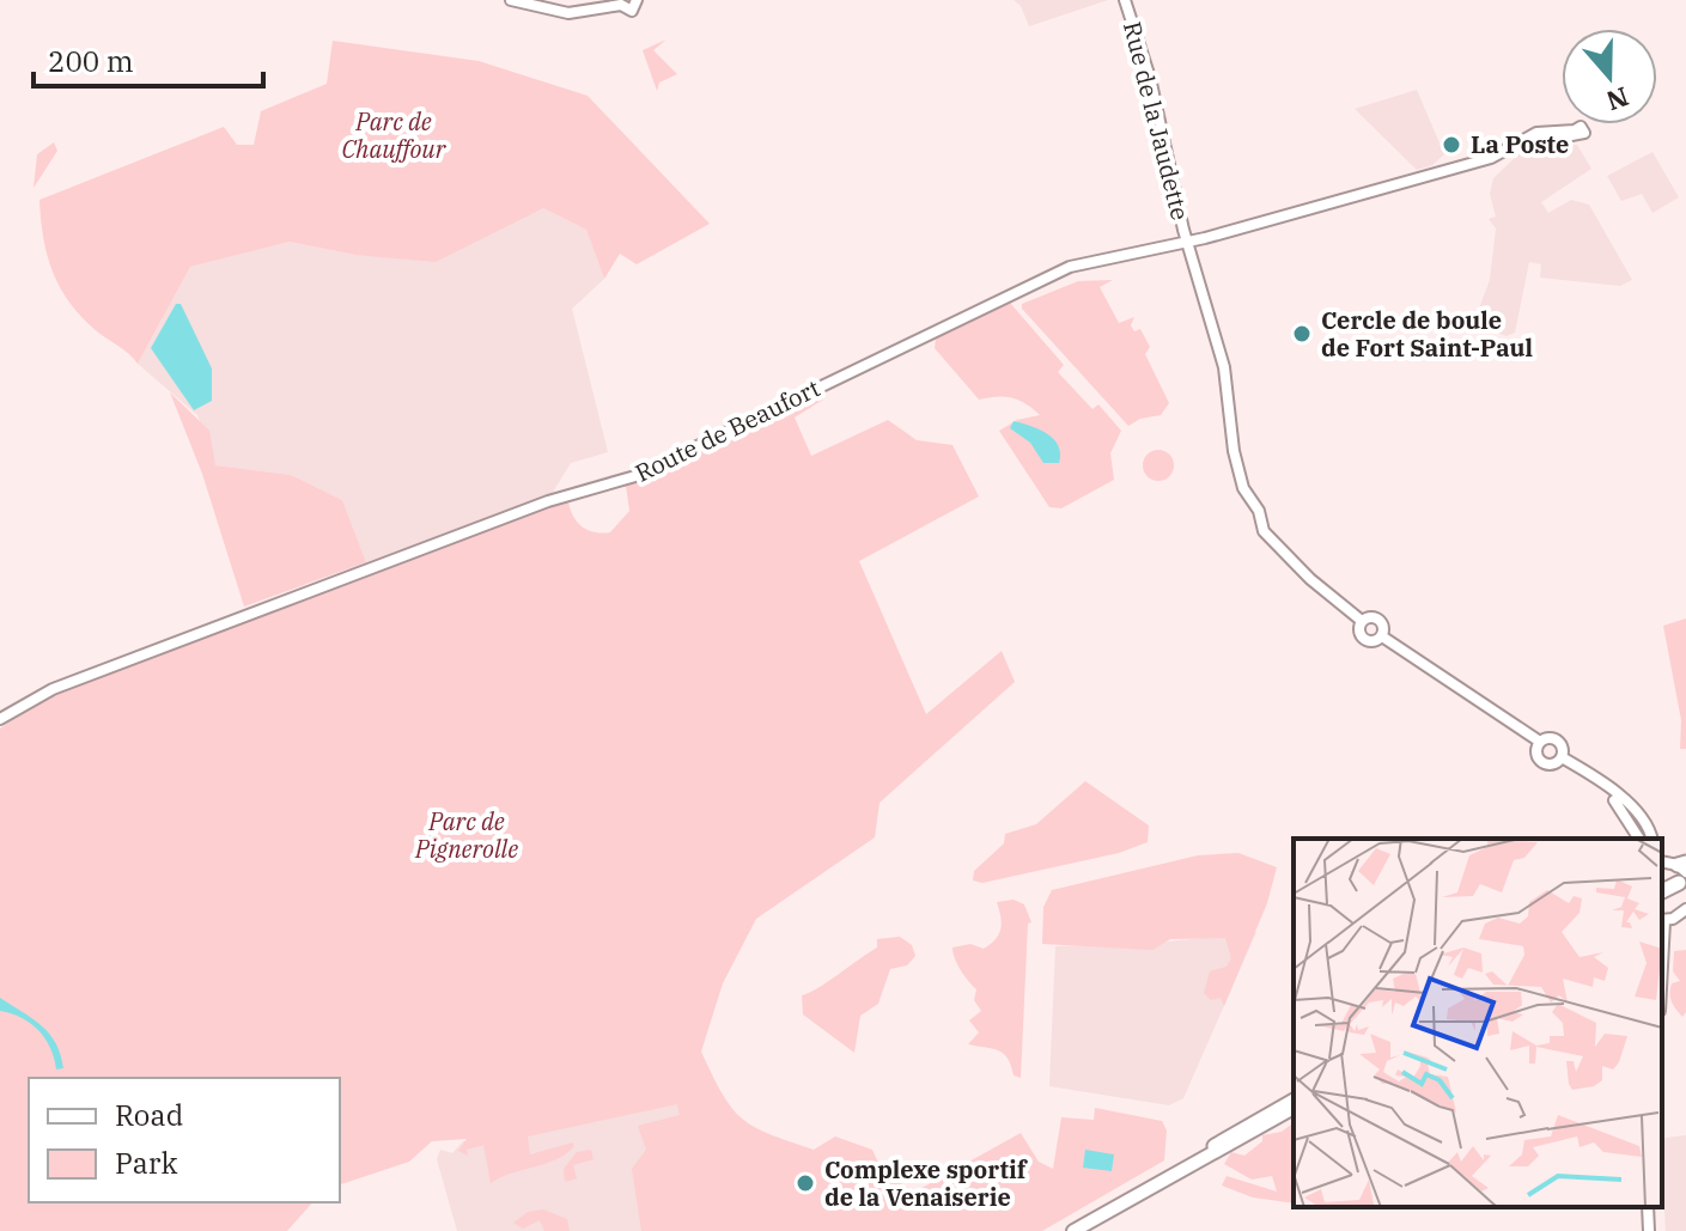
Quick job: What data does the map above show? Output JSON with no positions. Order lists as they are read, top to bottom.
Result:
{
  "streets": {
    "street": ["Rue de la Jaudette", "Route de Beaufort"]
  },
  "crossings": [
    ["Rue de la Jaudette", "Route de Beaufort"]
  ],
  "parks": ["Parc de Chauffour", "Parc de Pignerolle"],
  "places": ["La Poste", "Cercle de boule de Fort Saint-Paul", "Complexe sportif de la Venaiserie"],
  "legend": ["Road", "Park"],
  "scale_bar": "200 m",
  "north": "bottom"
}
